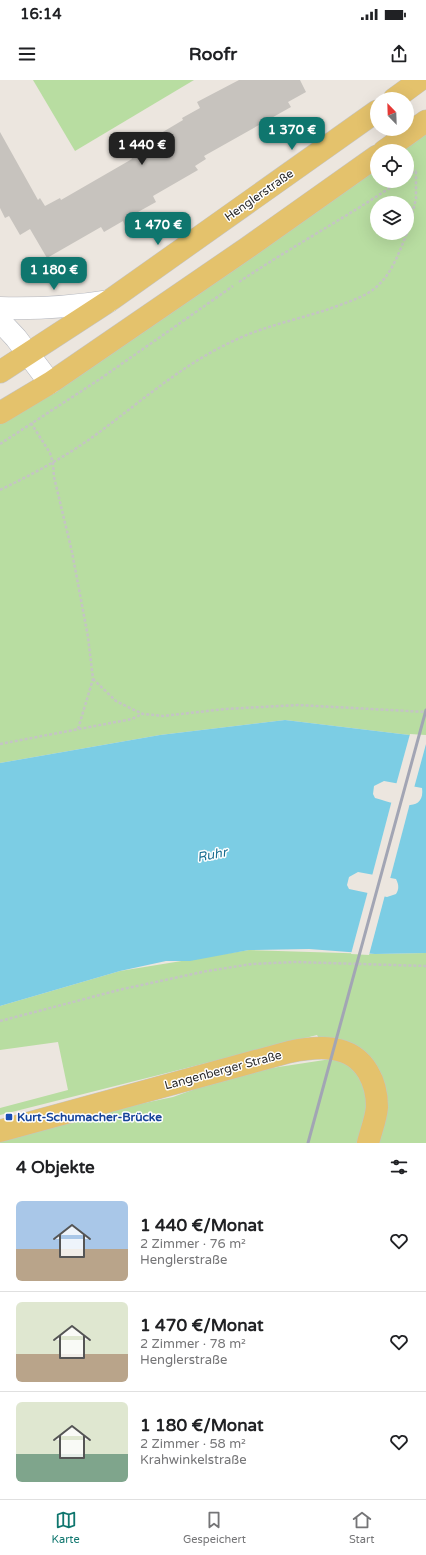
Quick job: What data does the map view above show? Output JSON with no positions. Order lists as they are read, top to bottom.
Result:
{
  "streets": {
    "main road": ["Henglerstraße", "Langenberger Straße"]
  },
  "water": ["Ruhr"],
  "places": {
    "transit": ["Kurt-Schumacher-Brücke"]
  },
  "north": "top left",
  "page": {
    "status": "16:14",
    "header": "Roofr",
    "price": [
      "1 370 €",
      "1 440 €",
      "1 470 €",
      "1 180 €"
    ],
    "heading": "4 Objekte",
    "list": [
      {
        "name": "1 440 €/Monat",
        "note": "2 Zimmer · 76 m² · Henglerstraße"
      },
      {
        "name": "1 470 €/Monat",
        "note": "2 Zimmer · 78 m² · Henglerstraße"
      },
      {
        "name": "1 180 €/Monat",
        "note": "2 Zimmer · 58 m² · Krahwinkelstraße"
      }
    ],
    "tabs": ["Karte", "Gespeichert", "Start"]
  }
}
